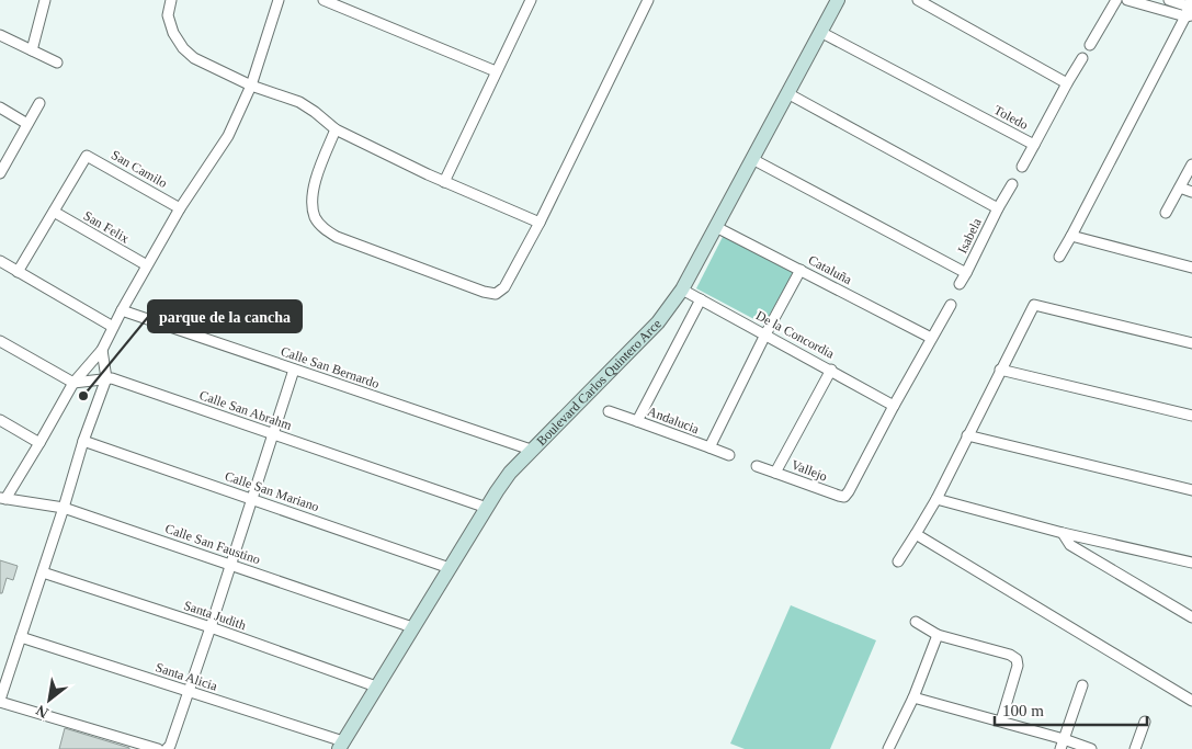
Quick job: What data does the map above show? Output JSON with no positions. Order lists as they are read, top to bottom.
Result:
{
  "streets": {
    "street": [
      "Toledo",
      "San Camilo",
      "San Felix",
      "Isabela",
      "Cataluña",
      "De la Concordia",
      "Calle San Bernardo",
      "Boulevard Carlos Quintero Arce",
      "Calle San Abrahm",
      "Andalucia",
      "Vallejo",
      "Calle San Mariano",
      "Calle San Faustino",
      "Santa Judith",
      "Santa Alicia"
    ]
  },
  "crossings": [
    ["Toledo", "Boulevard Carlos Quintero Arce"],
    ["San Camilo", "San Felix"],
    ["Isabela", "Boulevard Carlos Quintero Arce"],
    ["Cataluña", "Boulevard Carlos Quintero Arce"],
    ["Cataluña", "Andalucia"],
    ["De la Concordia", "Boulevard Carlos Quintero Arce"],
    ["De la Concordia", "Andalucia"],
    ["De la Concordia", "Vallejo"],
    ["Calle San Bernardo", "Boulevard Carlos Quintero Arce"],
    ["Boulevard Carlos Quintero Arce", "Calle San Abrahm"],
    ["Boulevard Carlos Quintero Arce", "Calle San Mariano"],
    ["Boulevard Carlos Quintero Arce", "Calle San Faustino"],
    ["Boulevard Carlos Quintero Arce", "Santa Judith"],
    ["Boulevard Carlos Quintero Arce", "Santa Alicia"]
  ],
  "places": ["parque de la cancha"],
  "scale_bar": "100 m",
  "north": "bottom left"
}
